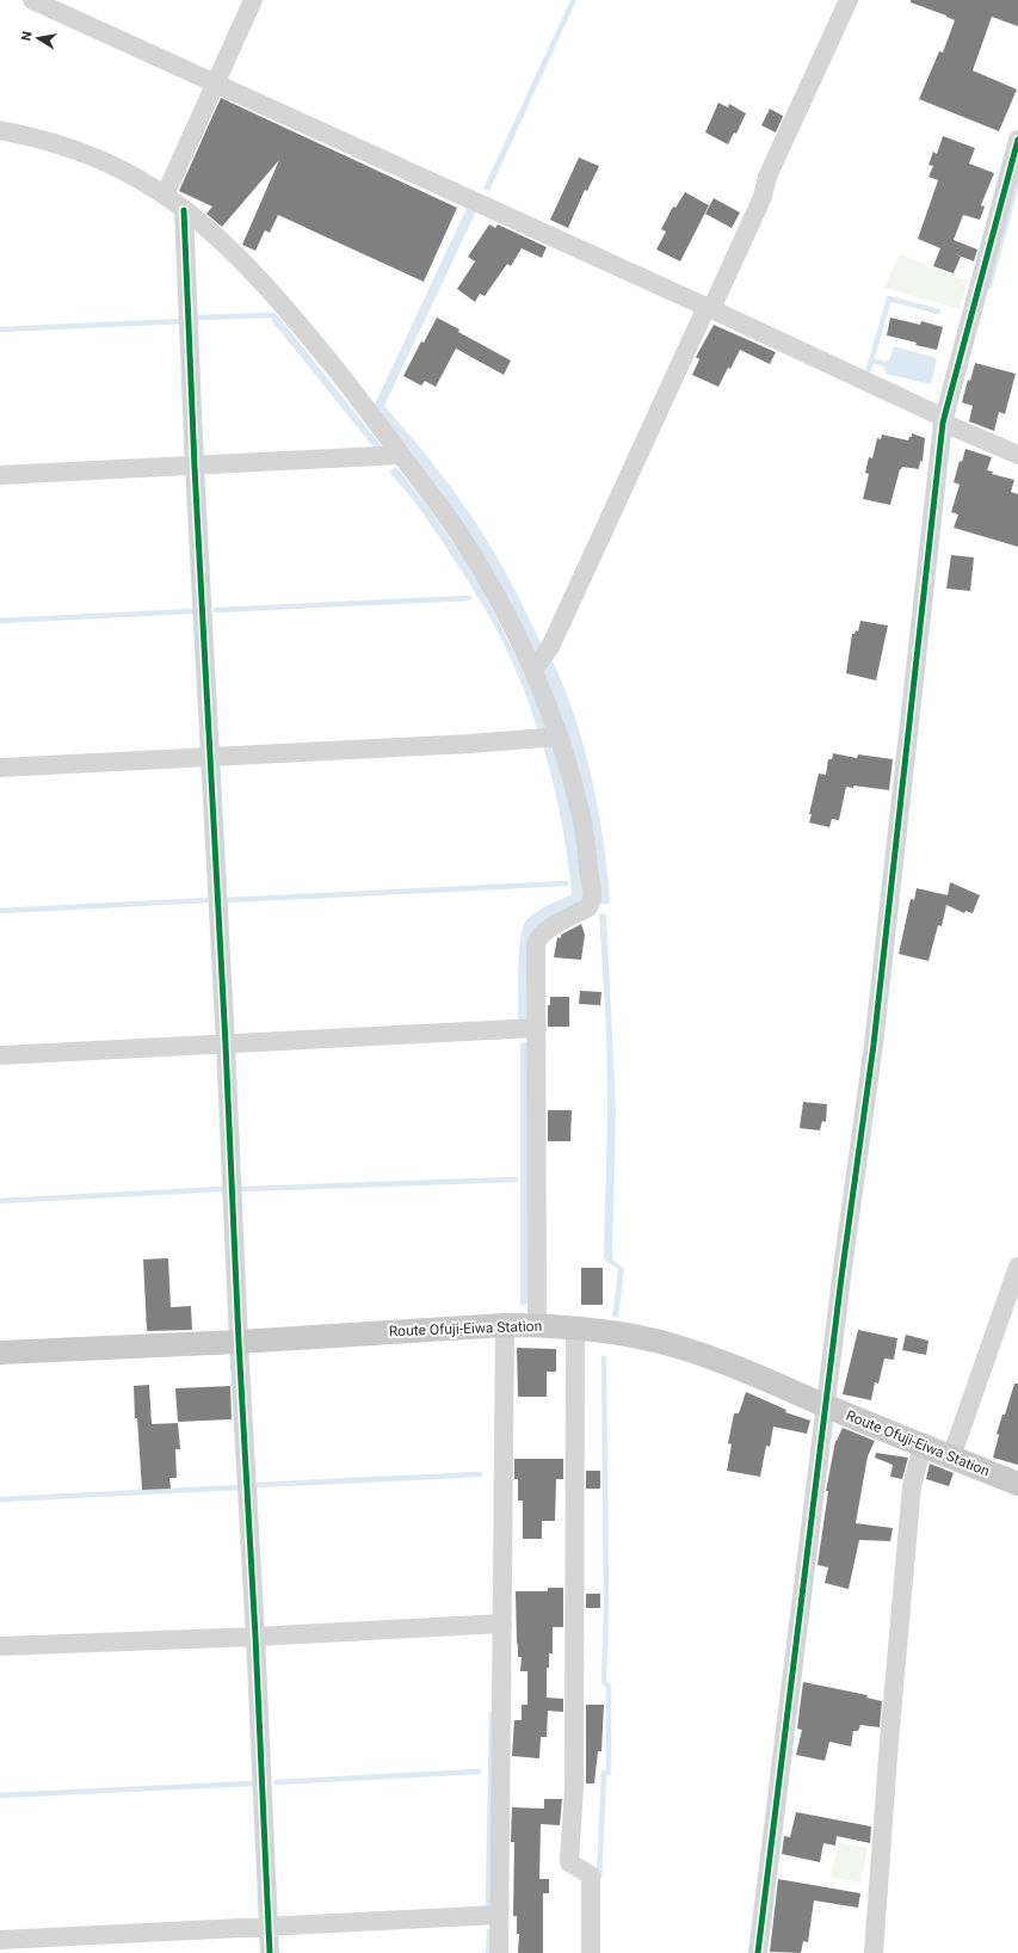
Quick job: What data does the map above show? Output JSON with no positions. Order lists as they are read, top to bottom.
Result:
{
  "streets": {
    "main road": ["Route Ofuji-Eiwa Station"]
  },
  "north": "left"
}
